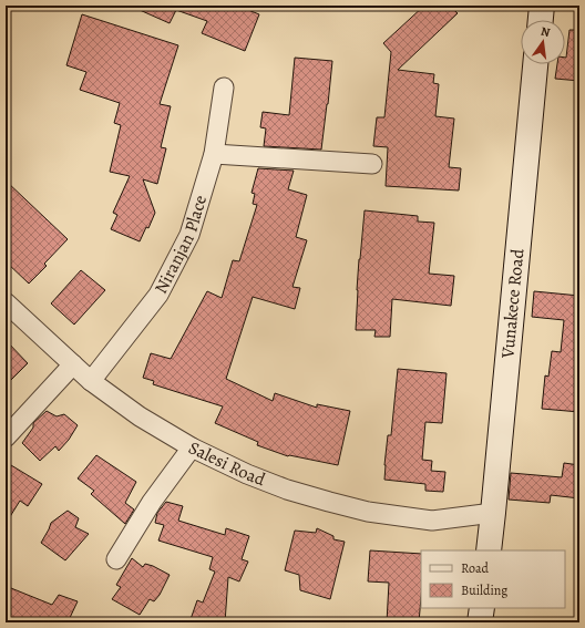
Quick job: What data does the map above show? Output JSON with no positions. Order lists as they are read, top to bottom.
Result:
{
  "streets": {
    "main road": ["Vunakece Road"],
    "street": ["Niranjan Place", "Salesi Road"]
  },
  "crossings": [
    ["Niranjan Place", "Salesi Road"],
    ["Vunakece Road", "Salesi Road"]
  ],
  "legend": ["Road", "Building"],
  "north": "top"
}
